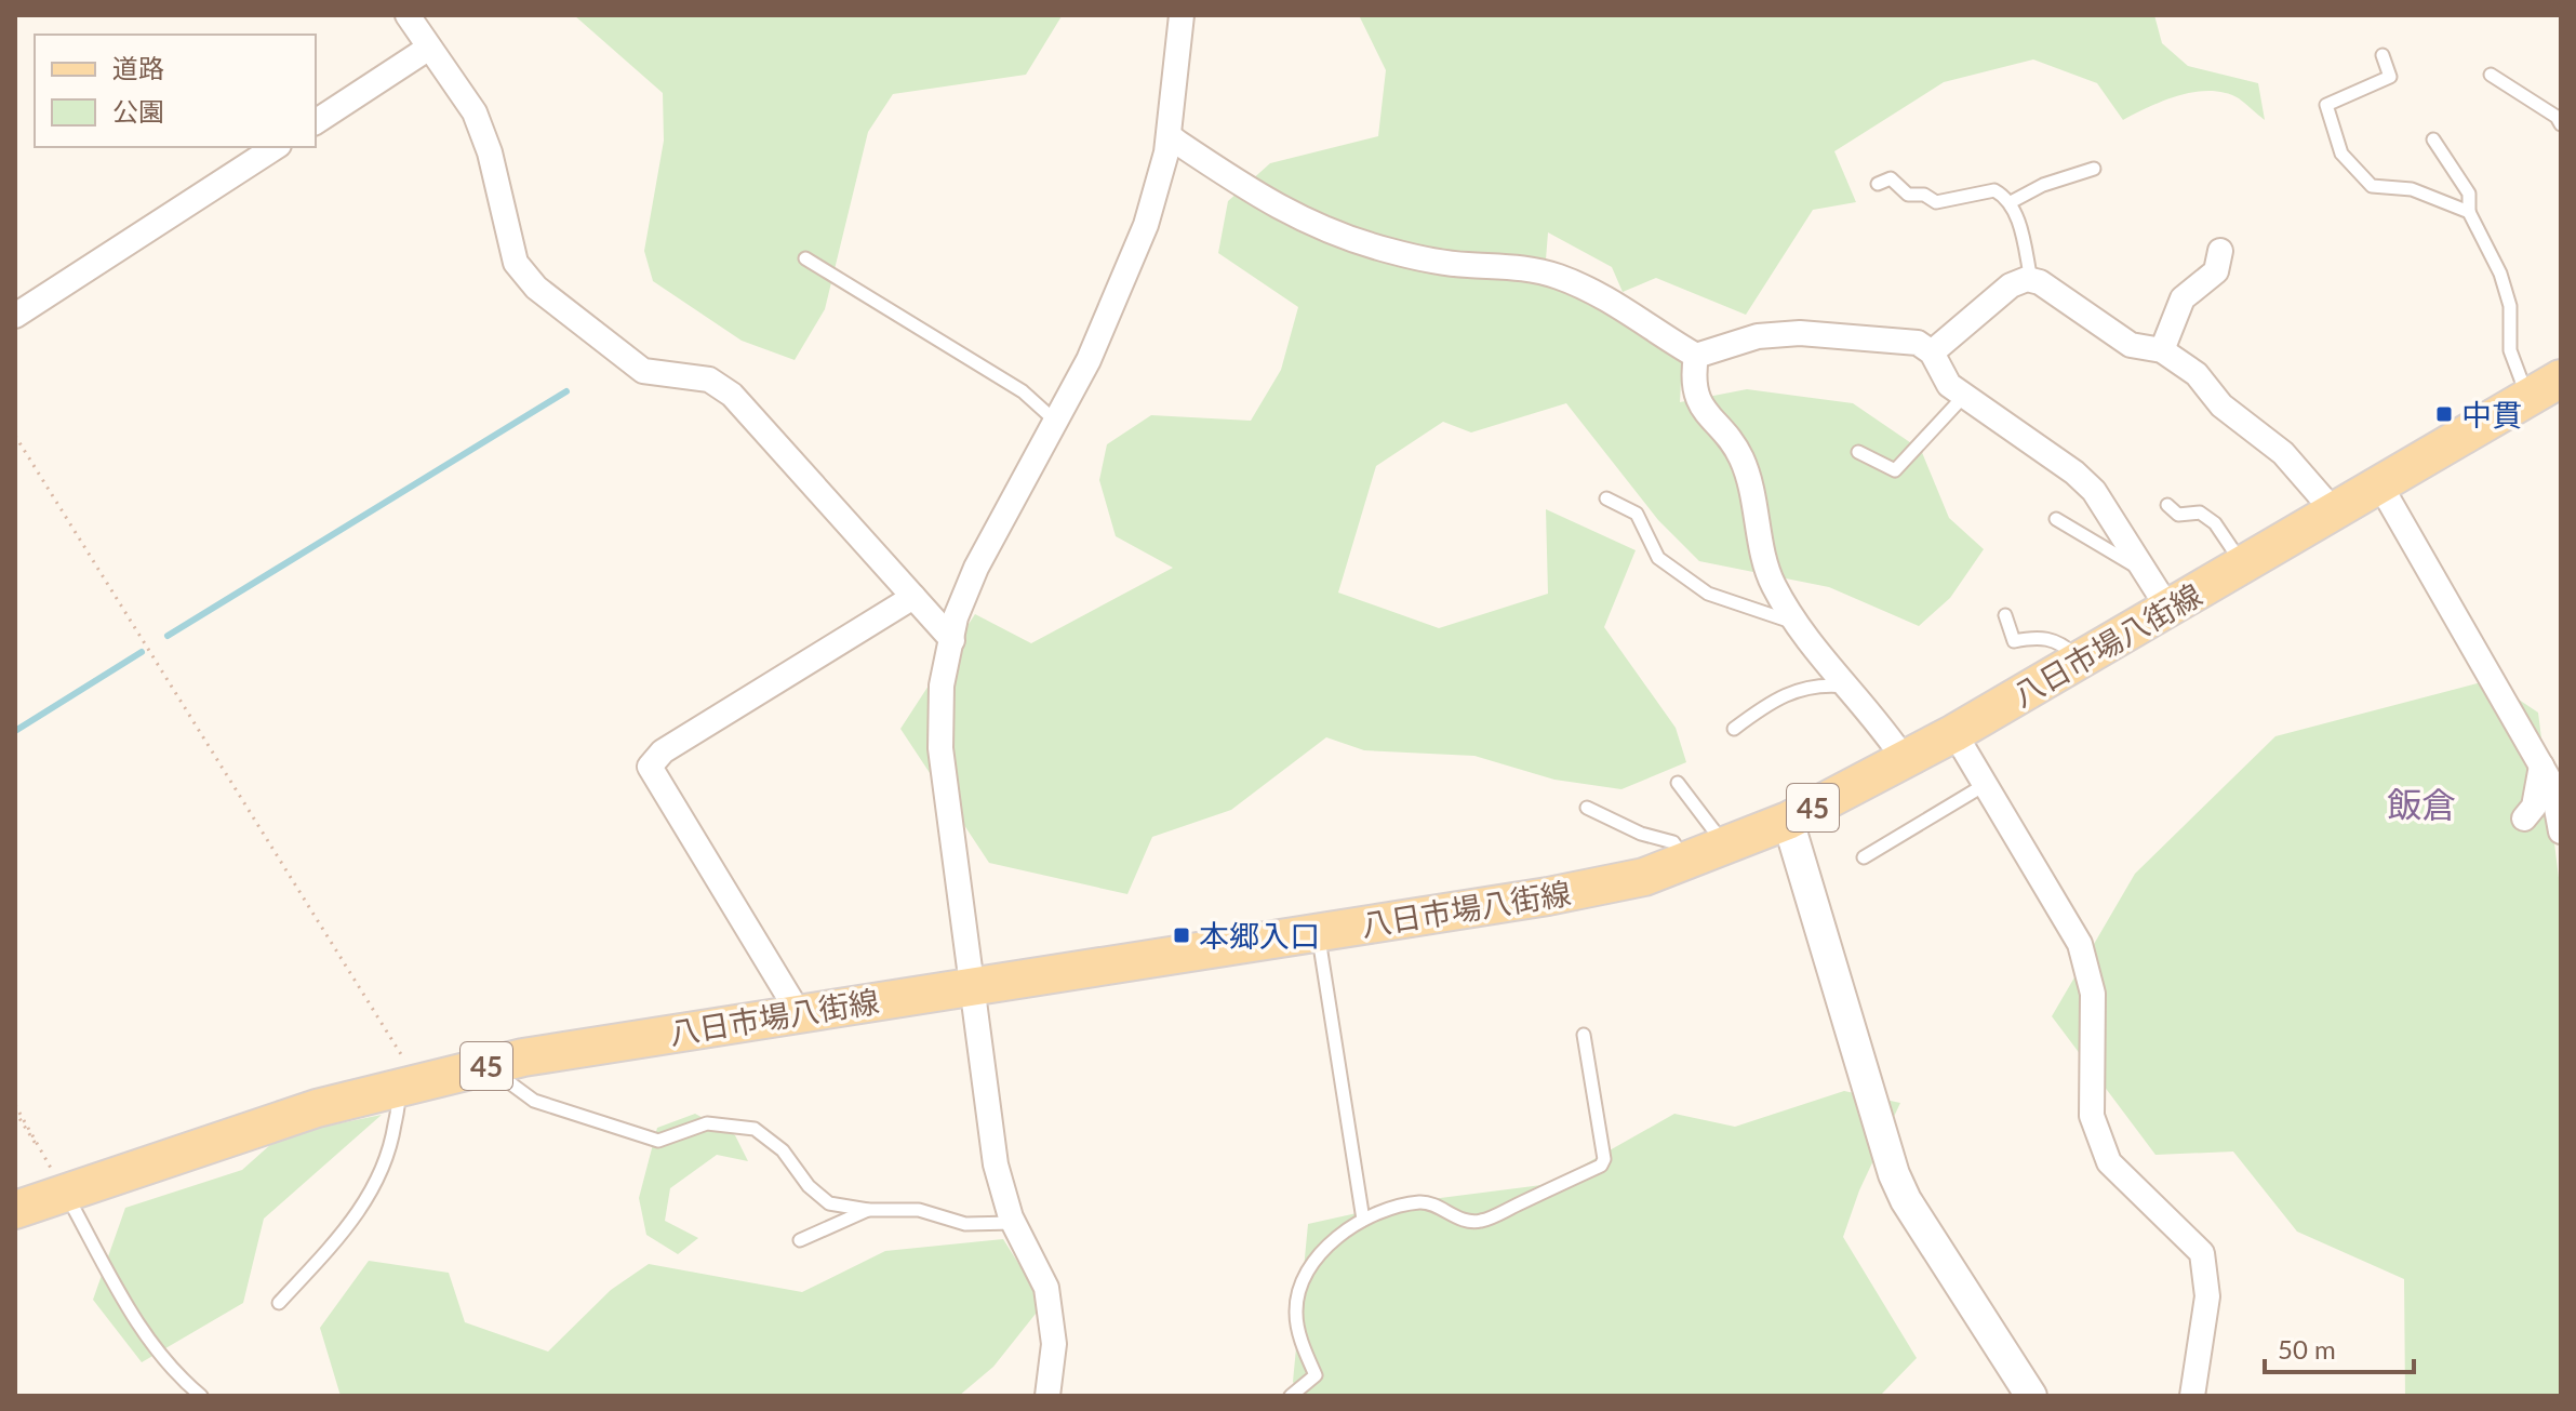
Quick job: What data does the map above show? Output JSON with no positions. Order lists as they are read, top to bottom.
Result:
{
  "streets": {
    "main road": ["八日市場八街線", "45"]
  },
  "districts": ["飯倉"],
  "places": {
    "transit": ["中貫", "本郷入口"]
  },
  "legend": ["道路", "公園"],
  "scale_bar": "50 m"
}
